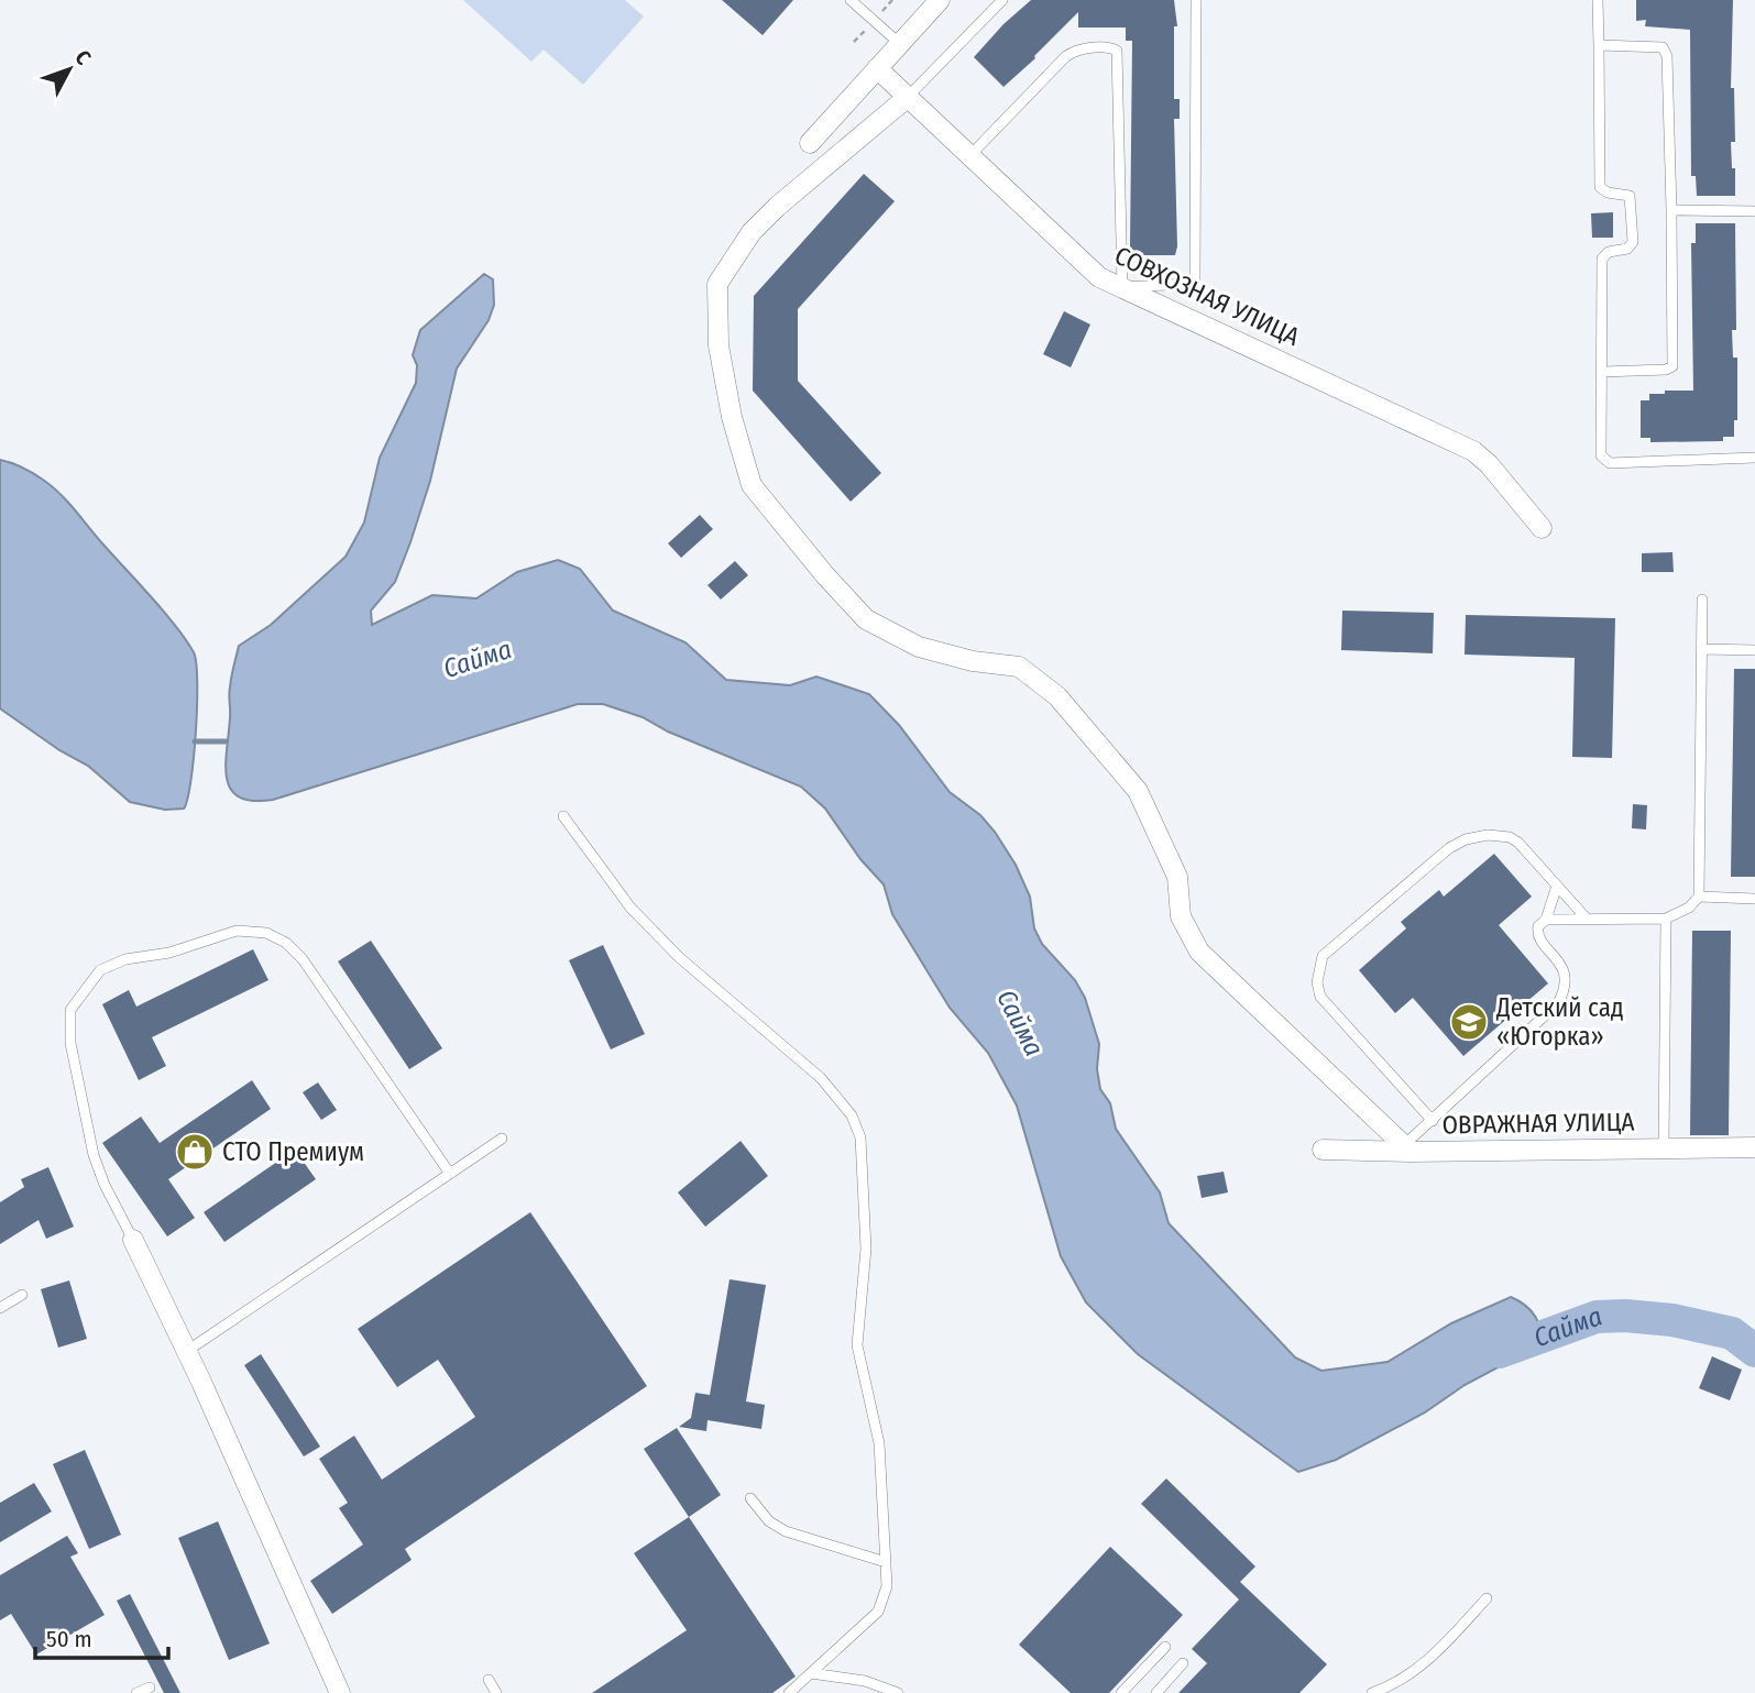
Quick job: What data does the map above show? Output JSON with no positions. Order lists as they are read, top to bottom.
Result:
{
  "streets": {
    "street": ["СОВХОЗНАЯ УЛИЦА", "ОВРАЖНАЯ УЛИЦА"]
  },
  "water": ["Сайма"],
  "places": {
    "school or university": ["Детский сад «Югорка»"],
    "shop": ["СТО Премиум"]
  },
  "scale_bar": "50 m",
  "north": "top right"
}
